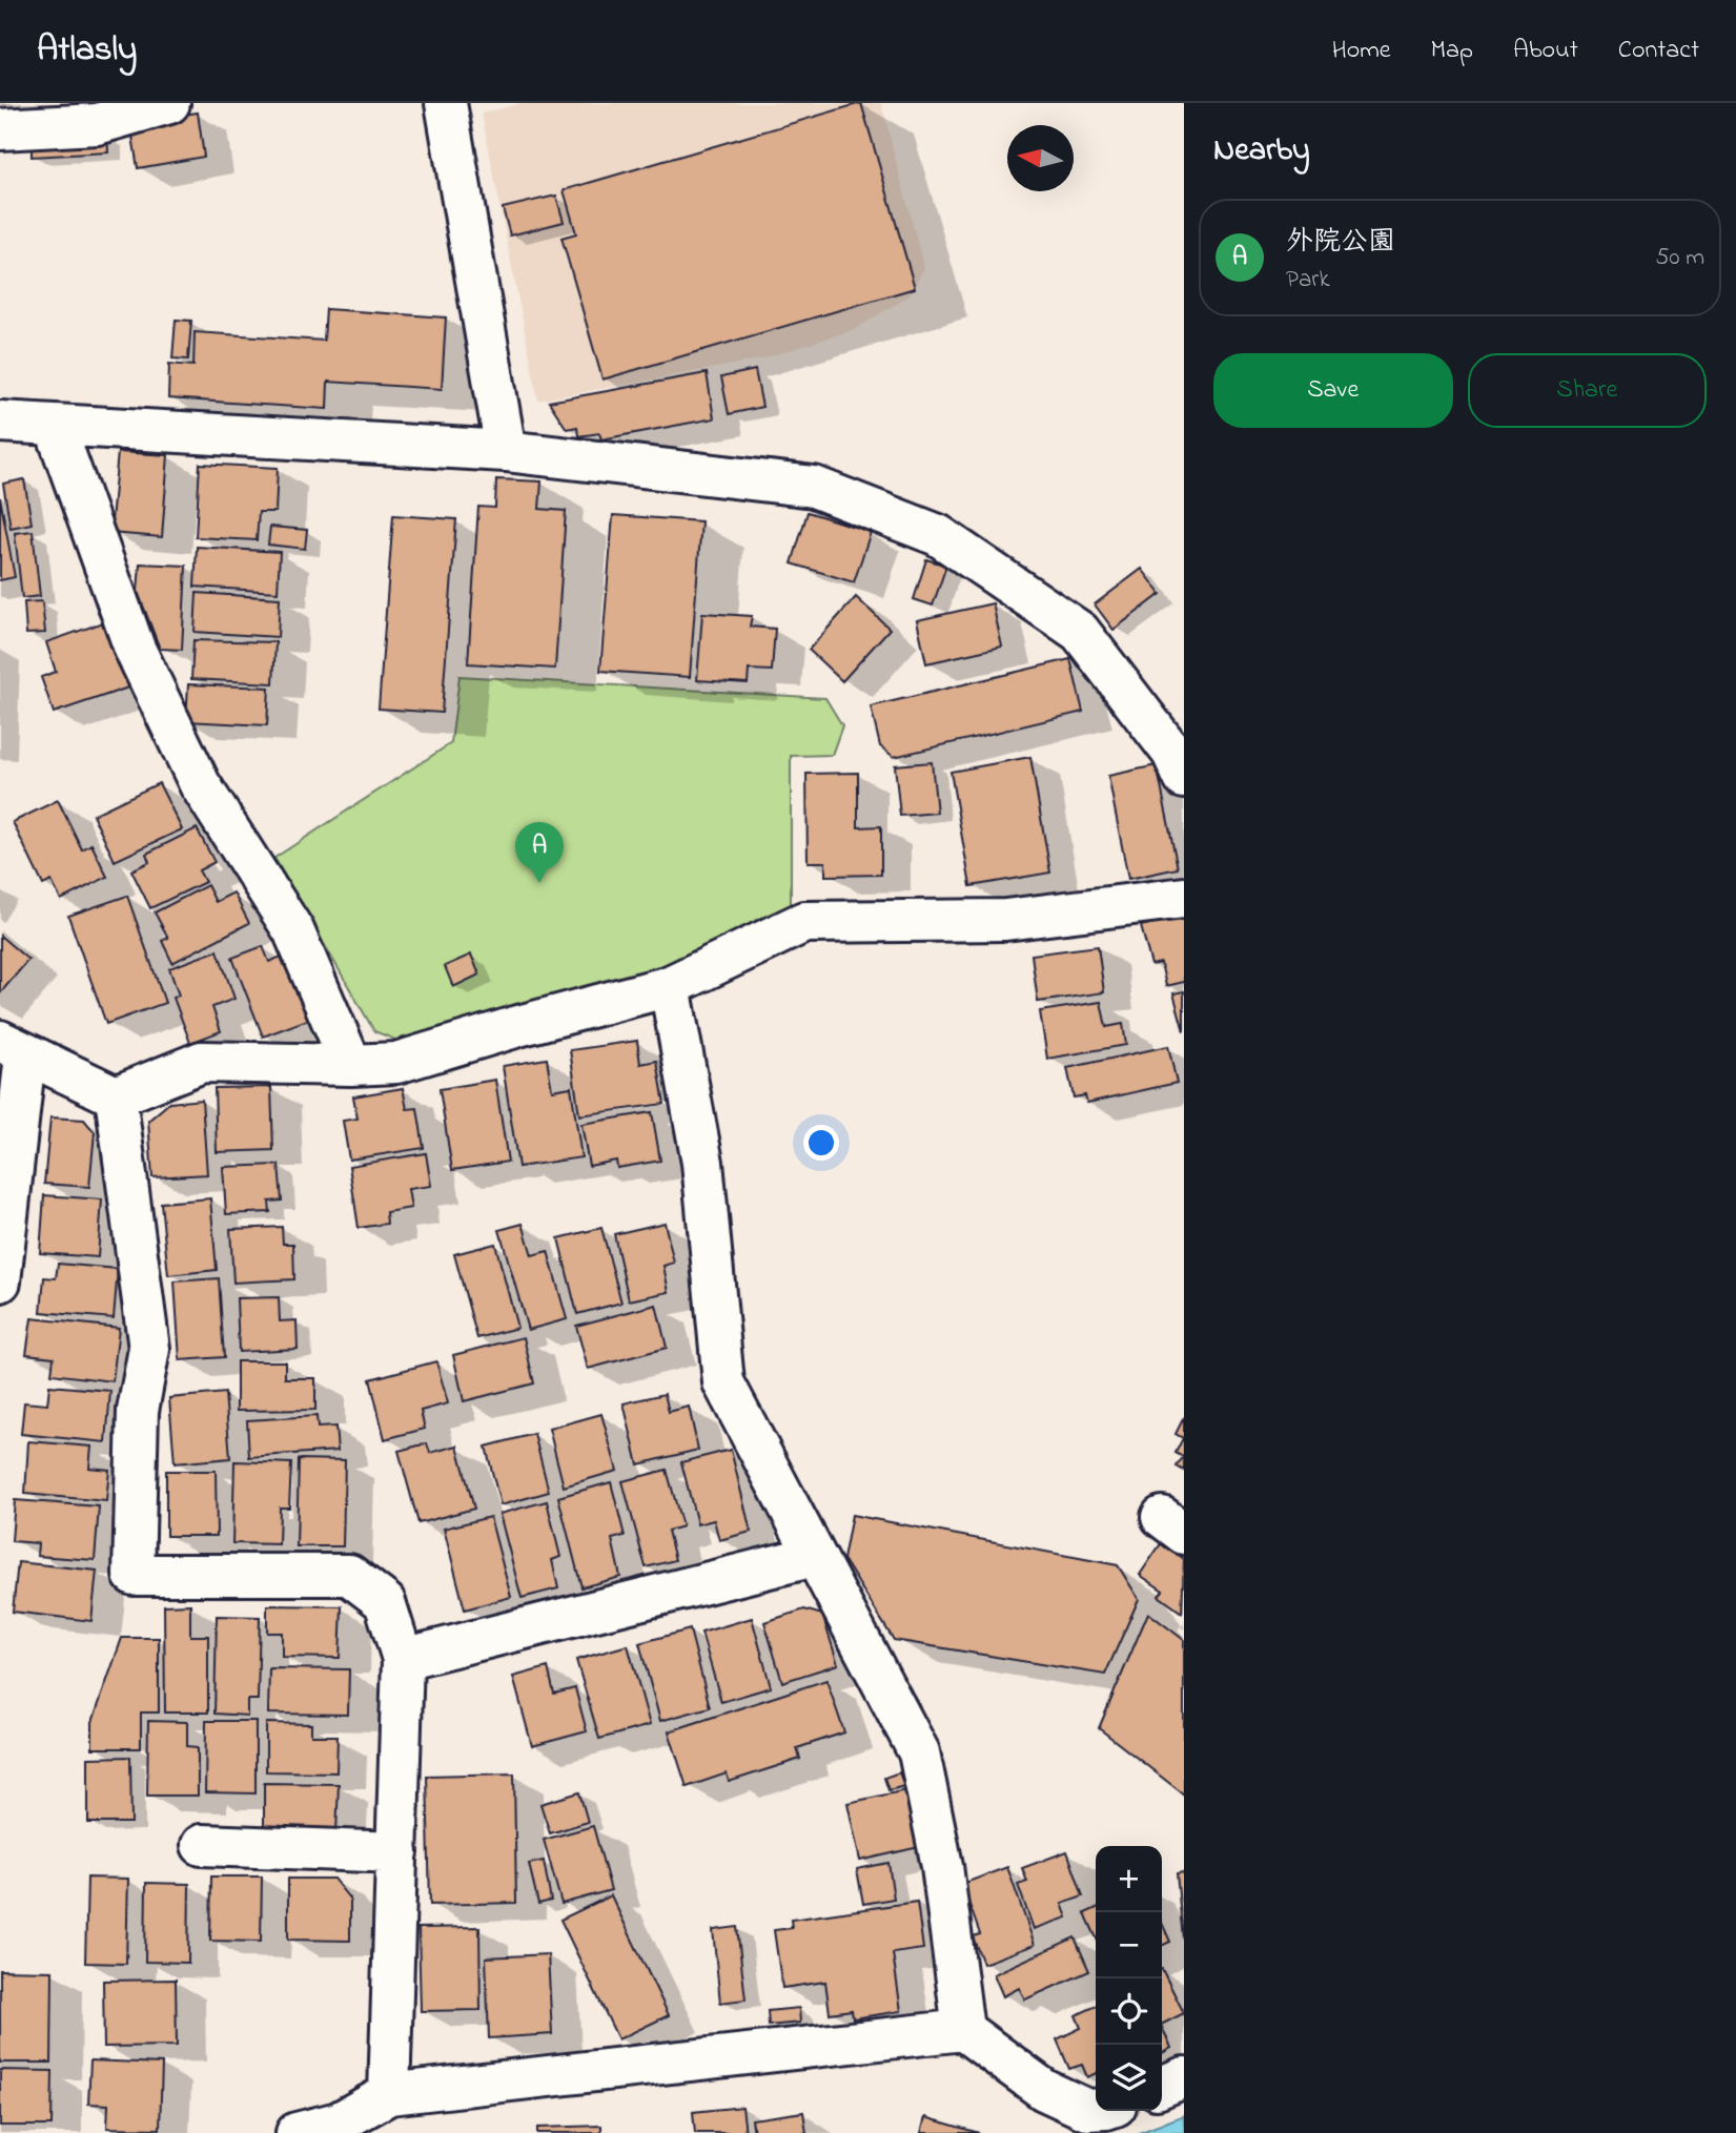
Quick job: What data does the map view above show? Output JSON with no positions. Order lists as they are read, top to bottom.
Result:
{
  "north": "left",
  "page": {
    "header": "Atlasly",
    "nav": [
      "Home",
      "Map",
      "About",
      "Contact"
    ],
    "heading": "Nearby",
    "list": [
      {
        "mark": "A",
        "name": "外院公園",
        "note": "Park",
        "value": "50 m"
      }
    ],
    "buttons": ["Save", "Share"],
    "pins": "A",
    "map_buttons": ["+", "−"]
  }
}
